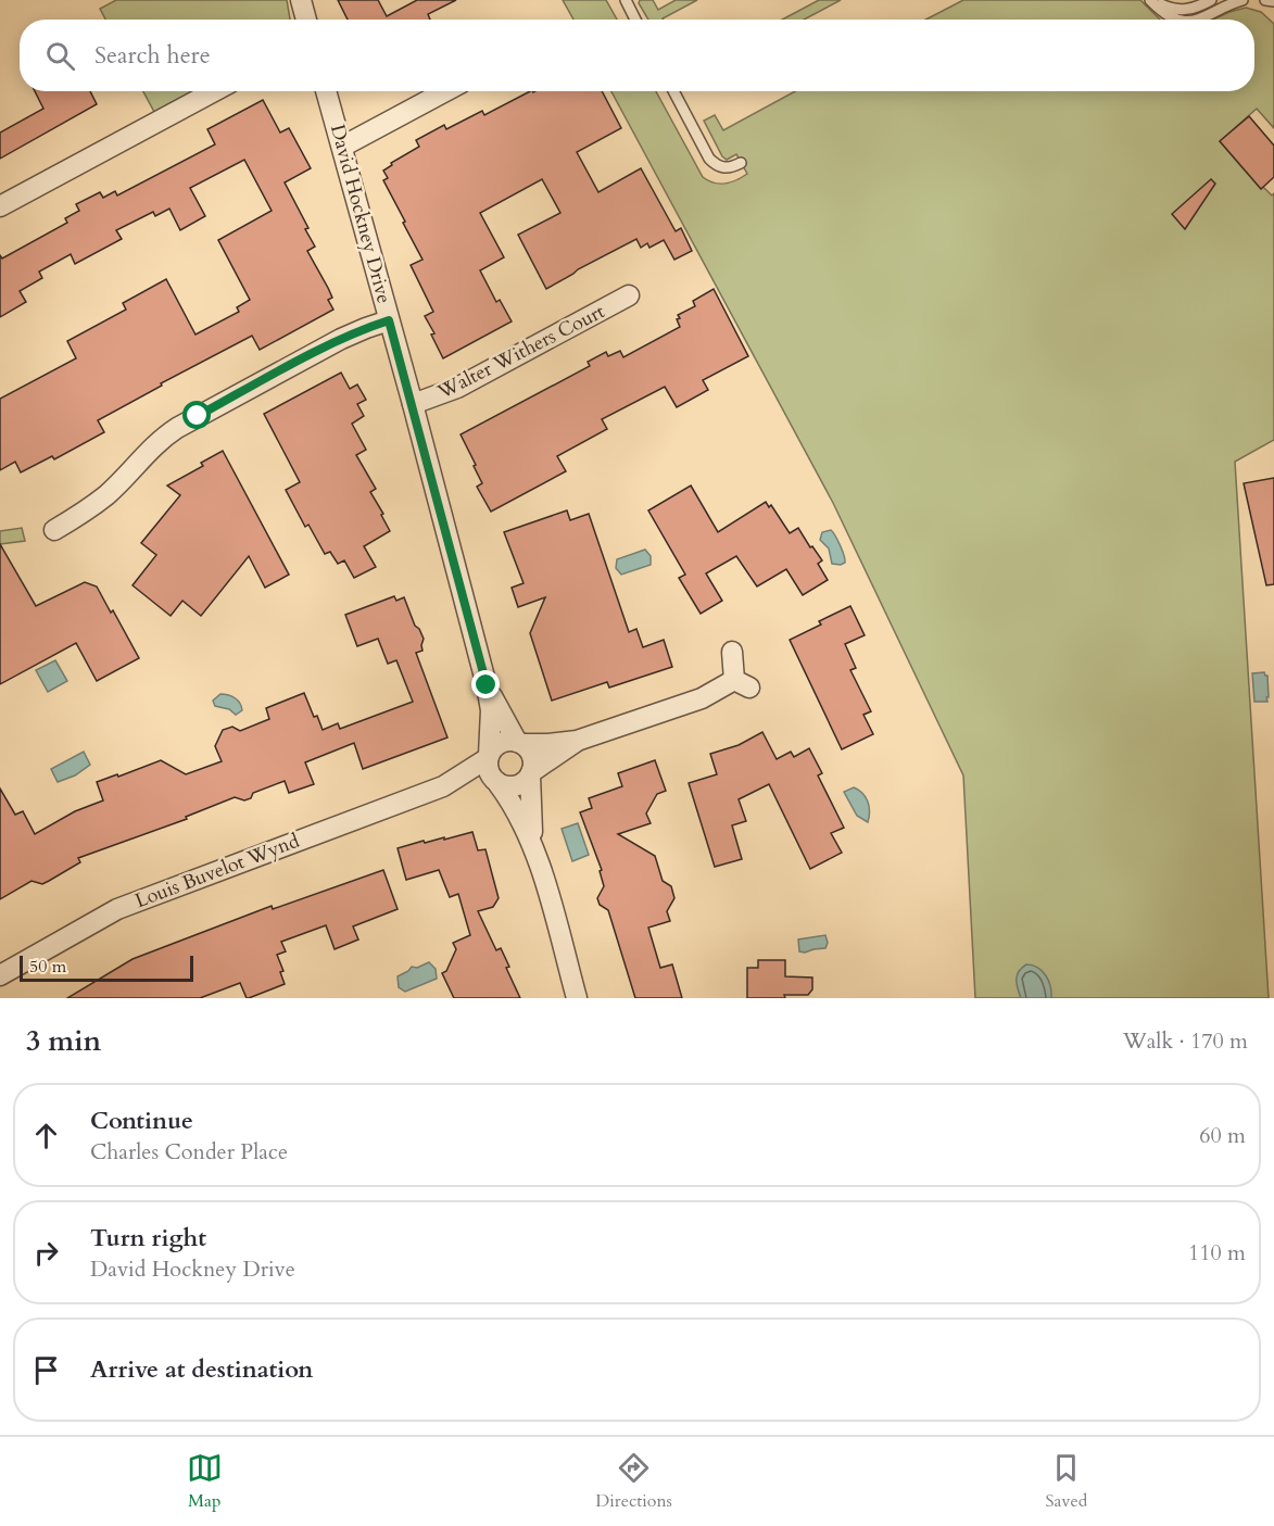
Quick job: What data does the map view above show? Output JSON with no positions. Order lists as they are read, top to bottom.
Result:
{
  "streets": {
    "street": ["David Hockney Drive", "Walter Withers Court", "Louis Buvelot Wynd"]
  },
  "crossings": [
    ["David Hockney Drive", "Walter Withers Court"],
    ["David Hockney Drive", "Louis Buvelot Wynd"]
  ],
  "scale_bar": "50 m",
  "page": {
    "search": "Search here",
    "scale": "50 m",
    "heading": ["3 min", "Walk · 170 m"],
    "list": [
      ["Continue", "Charles Conder Place", "60 m"],
      ["Turn right", "David Hockney Drive", "110 m"],
      "Arrive at destination"
    ],
    "nav": ["Map", "Directions", "Saved"]
  }
}
